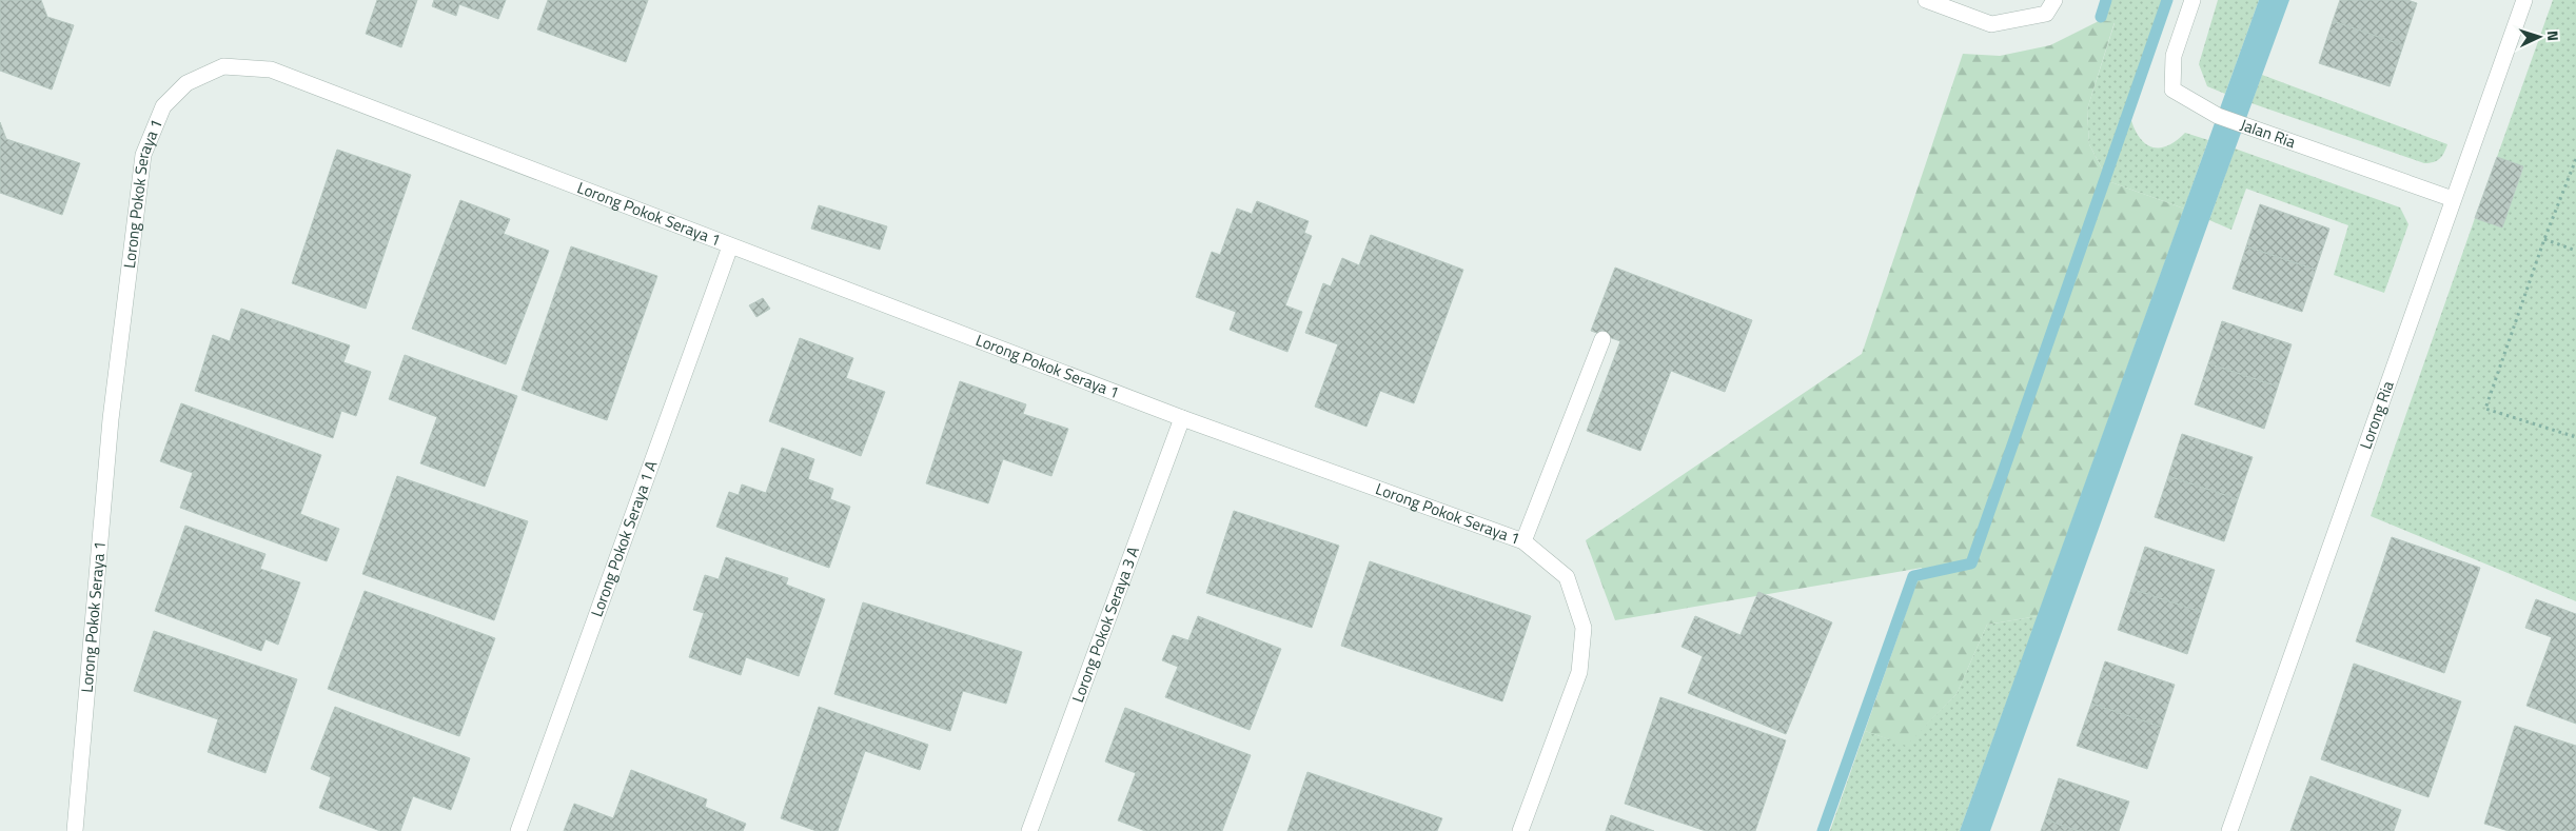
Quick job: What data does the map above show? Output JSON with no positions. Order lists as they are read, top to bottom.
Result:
{
  "streets": {
    "street": [
      "Jalan Ria",
      "Lorong Pokok Seraya 1",
      "Lorong Ria",
      "Lorong Pokok Seraya 1 A",
      "Lorong Pokok Seraya 3 A"
    ]
  },
  "crossings": [
    ["Jalan Ria", "Lorong Ria"],
    ["Lorong Pokok Seraya 1", "Lorong Pokok Seraya 1 A"],
    ["Lorong Pokok Seraya 1", "Lorong Pokok Seraya 3 A"]
  ],
  "north": "right"
}
